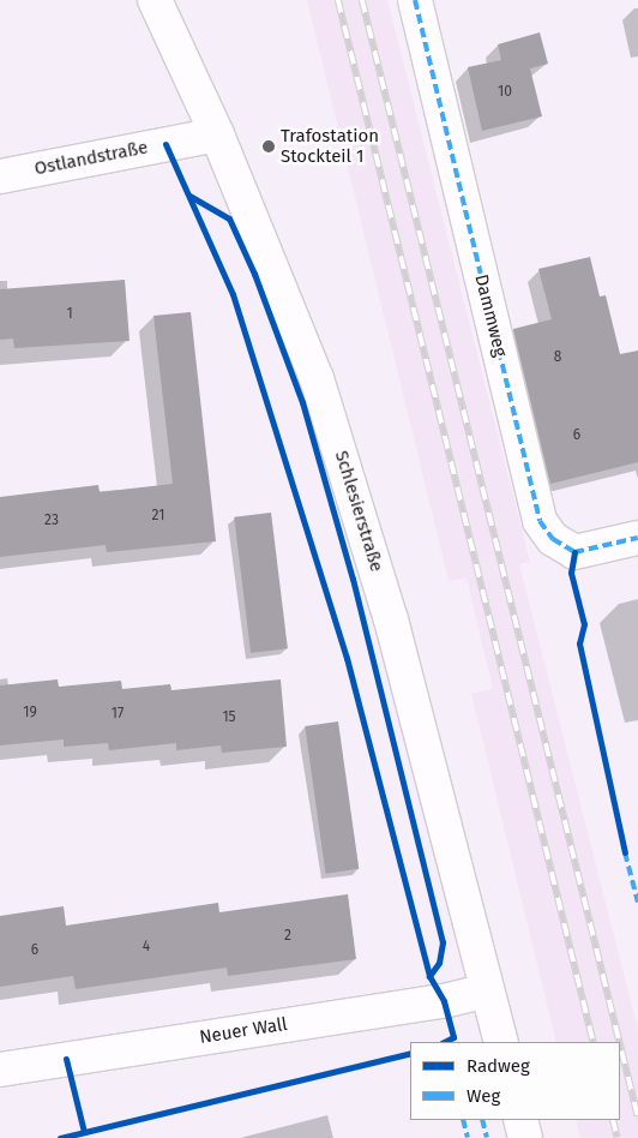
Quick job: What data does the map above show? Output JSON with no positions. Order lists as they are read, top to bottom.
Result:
{
  "streets": {
    "street": [
      "Ostlandstraße",
      "Dammweg",
      "Schlesierstraße",
      "Neuer Wall"
    ]
  },
  "crossings": [
    ["Ostlandstraße", "Schlesierstraße"],
    ["Schlesierstraße", "Neuer Wall"]
  ],
  "places": ["Trafostation Stockteil 1"],
  "house_numbers": [
    "10",
    "1",
    "8",
    "6",
    "21",
    "23",
    "19",
    "17",
    "15",
    "2",
    "4",
    "6"
  ],
  "legend": ["Radweg", "Weg"]
}
